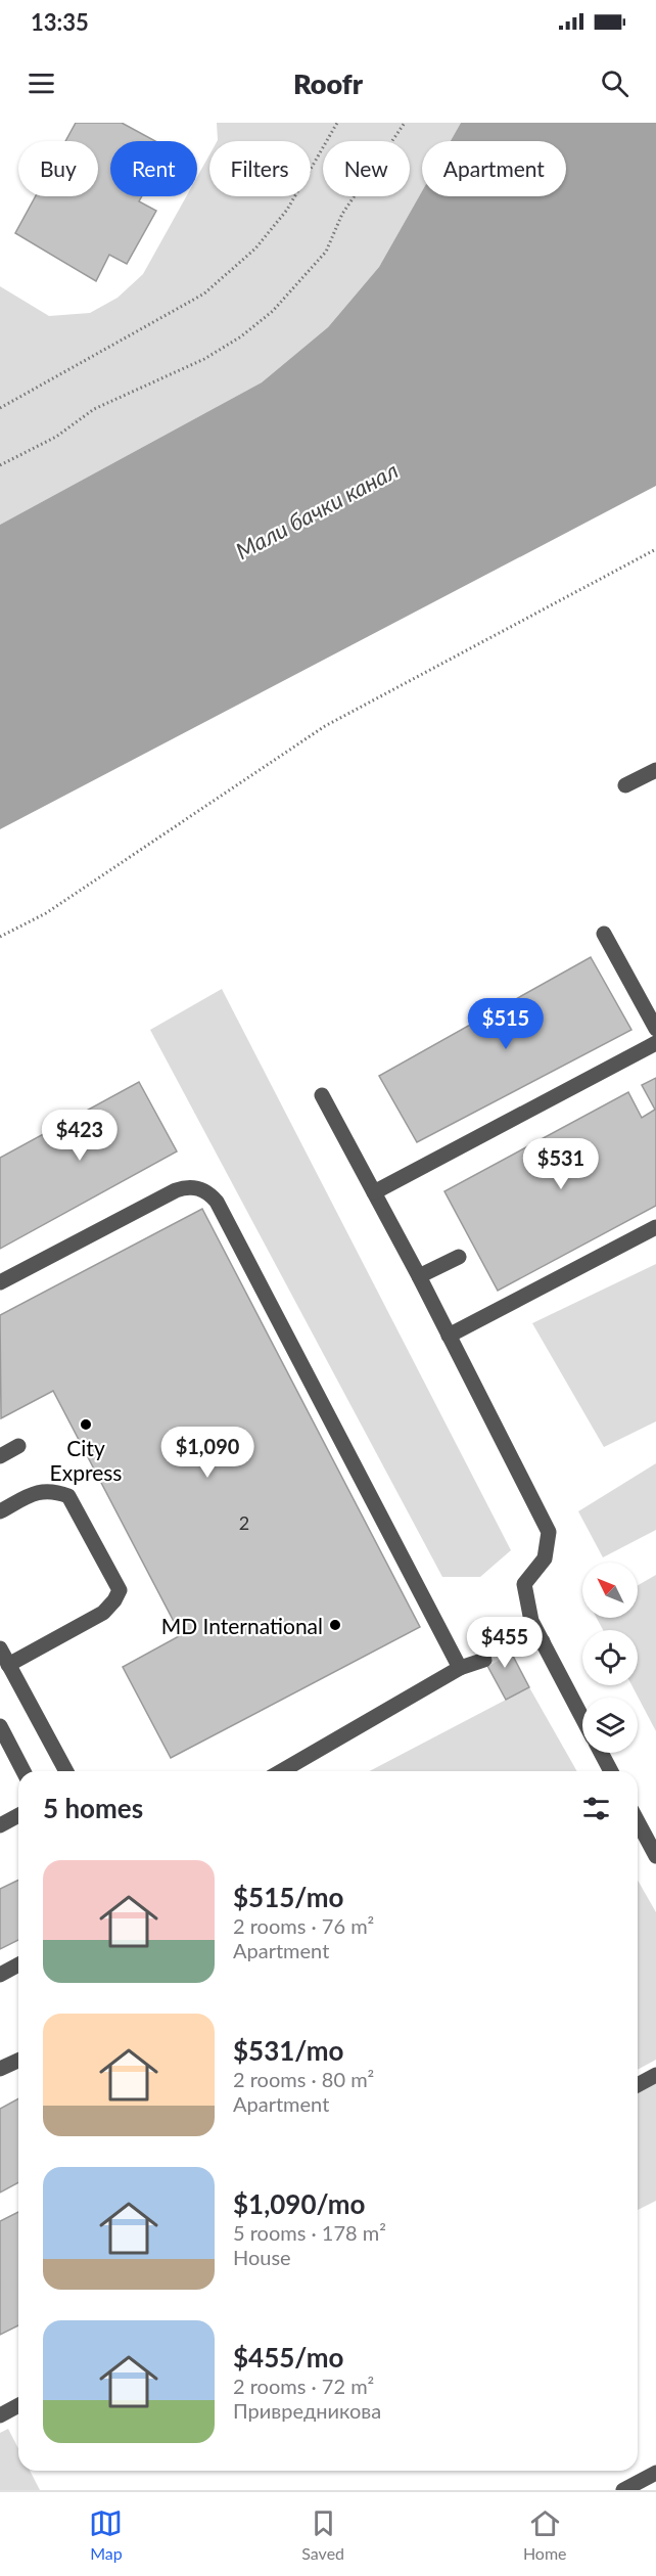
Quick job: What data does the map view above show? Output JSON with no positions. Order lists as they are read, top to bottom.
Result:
{
  "water": ["Мали бачки канал"],
  "places": ["City Express", "MD International"],
  "house_numbers": ["2"],
  "north": "top left",
  "page": {
    "status": "13:35",
    "header": "Roofr",
    "chip": [
      "Buy",
      "Rent",
      "Filters",
      "New",
      "Apartment"
    ],
    "price": [
      "$515",
      "$423",
      "$531",
      "$1,090",
      "$455"
    ],
    "heading": "5 homes",
    "list": [
      {
        "name": "$515/mo",
        "note": "2 rooms · 76 m² · Apartment"
      },
      {
        "name": "$531/mo",
        "note": "2 rooms · 80 m² · Apartment"
      },
      {
        "name": "$1,090/mo",
        "note": "5 rooms · 178 m² · House"
      },
      {
        "name": "$455/mo",
        "note": "2 rooms · 72 m² · Привредникова"
      }
    ],
    "tabs": ["Map", "Saved", "Home"]
  }
}
